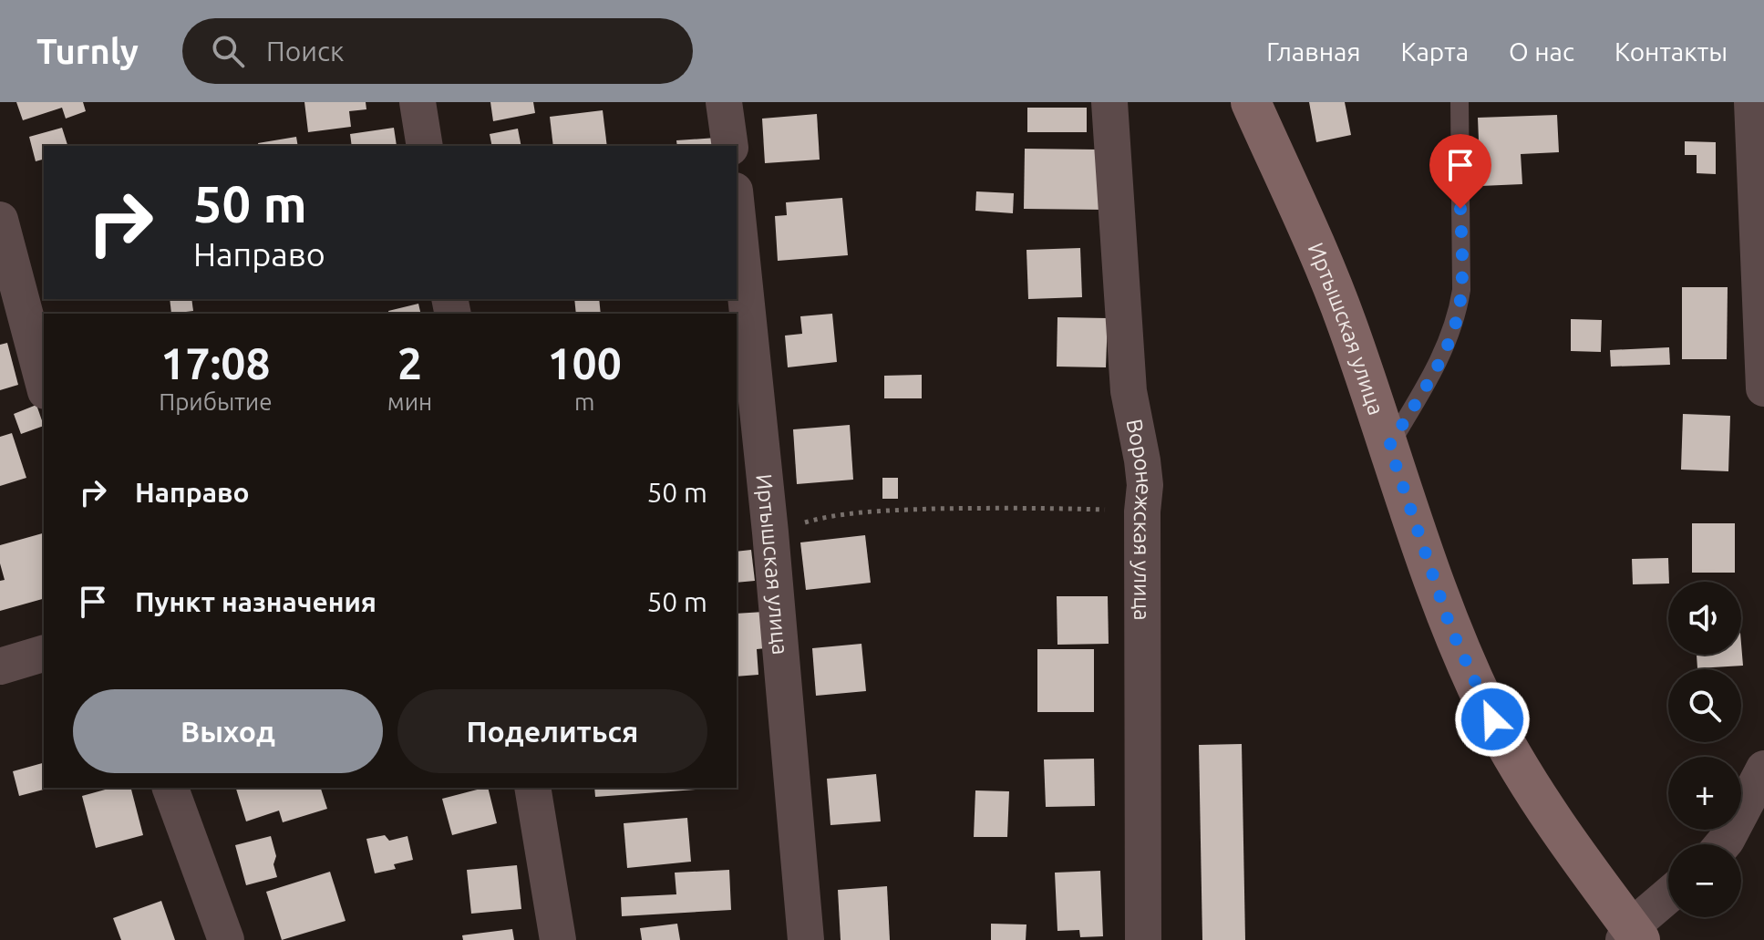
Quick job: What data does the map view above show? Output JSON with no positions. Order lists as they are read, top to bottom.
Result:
{
  "streets": {
    "main road": ["Иртышская улица"],
    "street": ["Воронежская улица"]
  },
  "page": {
    "header": "Turnly",
    "search": "Поиск",
    "nav": [
      "Главная",
      "Карта",
      "О нас",
      "Контакты"
    ],
    "turn": ["50 m", "Направо"],
    "eta": [
      "17:08",
      "Прибытие",
      "2",
      "мин",
      "100",
      "m"
    ],
    "list": [
      {
        "name": "Направо",
        "value": "50 m"
      },
      {
        "name": "Пункт назначения",
        "value": "50 m"
      }
    ],
    "map_buttons": ["+", "−"],
    "buttons": ["Выход", "Поделиться"]
  }
}
